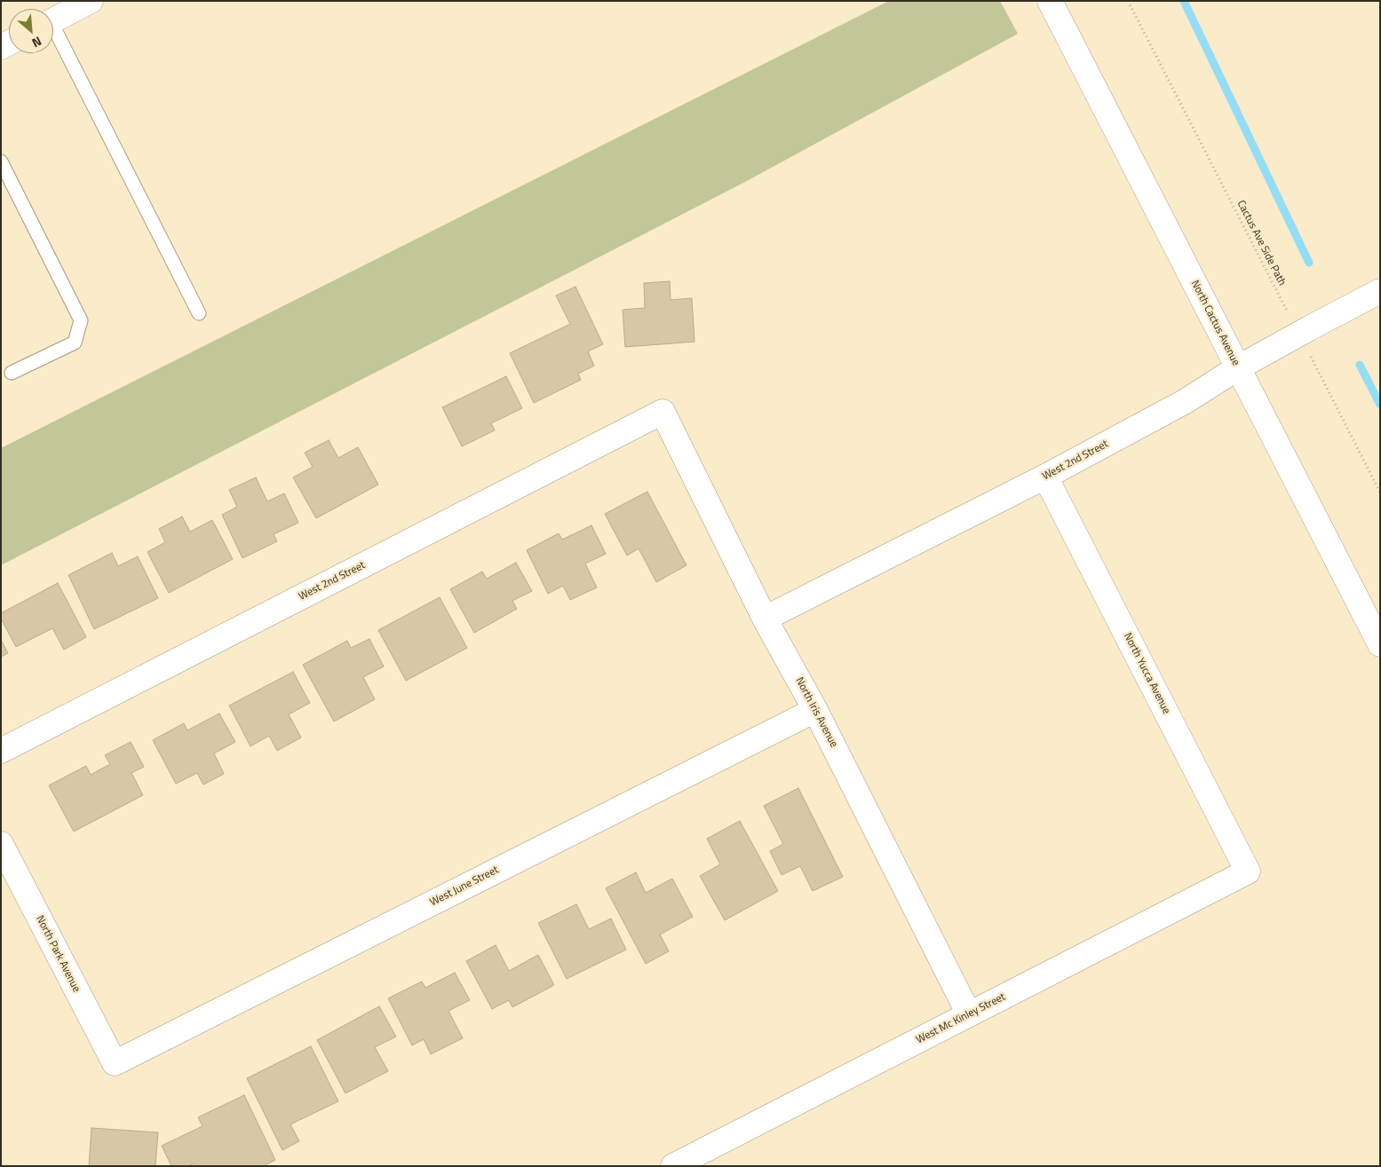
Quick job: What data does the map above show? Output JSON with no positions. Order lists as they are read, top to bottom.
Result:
{
  "streets": {
    "street": [
      "North Cactus Avenue",
      "West 2nd Street",
      "North Yucca Avenue",
      "North Iris Avenue",
      "West June Street",
      "North Park Avenue",
      "West Mc Kinley Street"
    ],
    "path": ["Cactus Ave Side Path"]
  },
  "crossings": [
    ["Cactus Ave Side Path", "West 2nd Street"],
    ["North Cactus Avenue", "West 2nd Street"],
    ["West 2nd Street", "North Yucca Avenue"],
    ["West 2nd Street", "North Iris Avenue"],
    ["North Yucca Avenue", "West Mc Kinley Street"],
    ["North Iris Avenue", "West June Street"],
    ["North Iris Avenue", "West Mc Kinley Street"],
    ["West June Street", "North Park Avenue"]
  ],
  "north": "bottom right"
}
